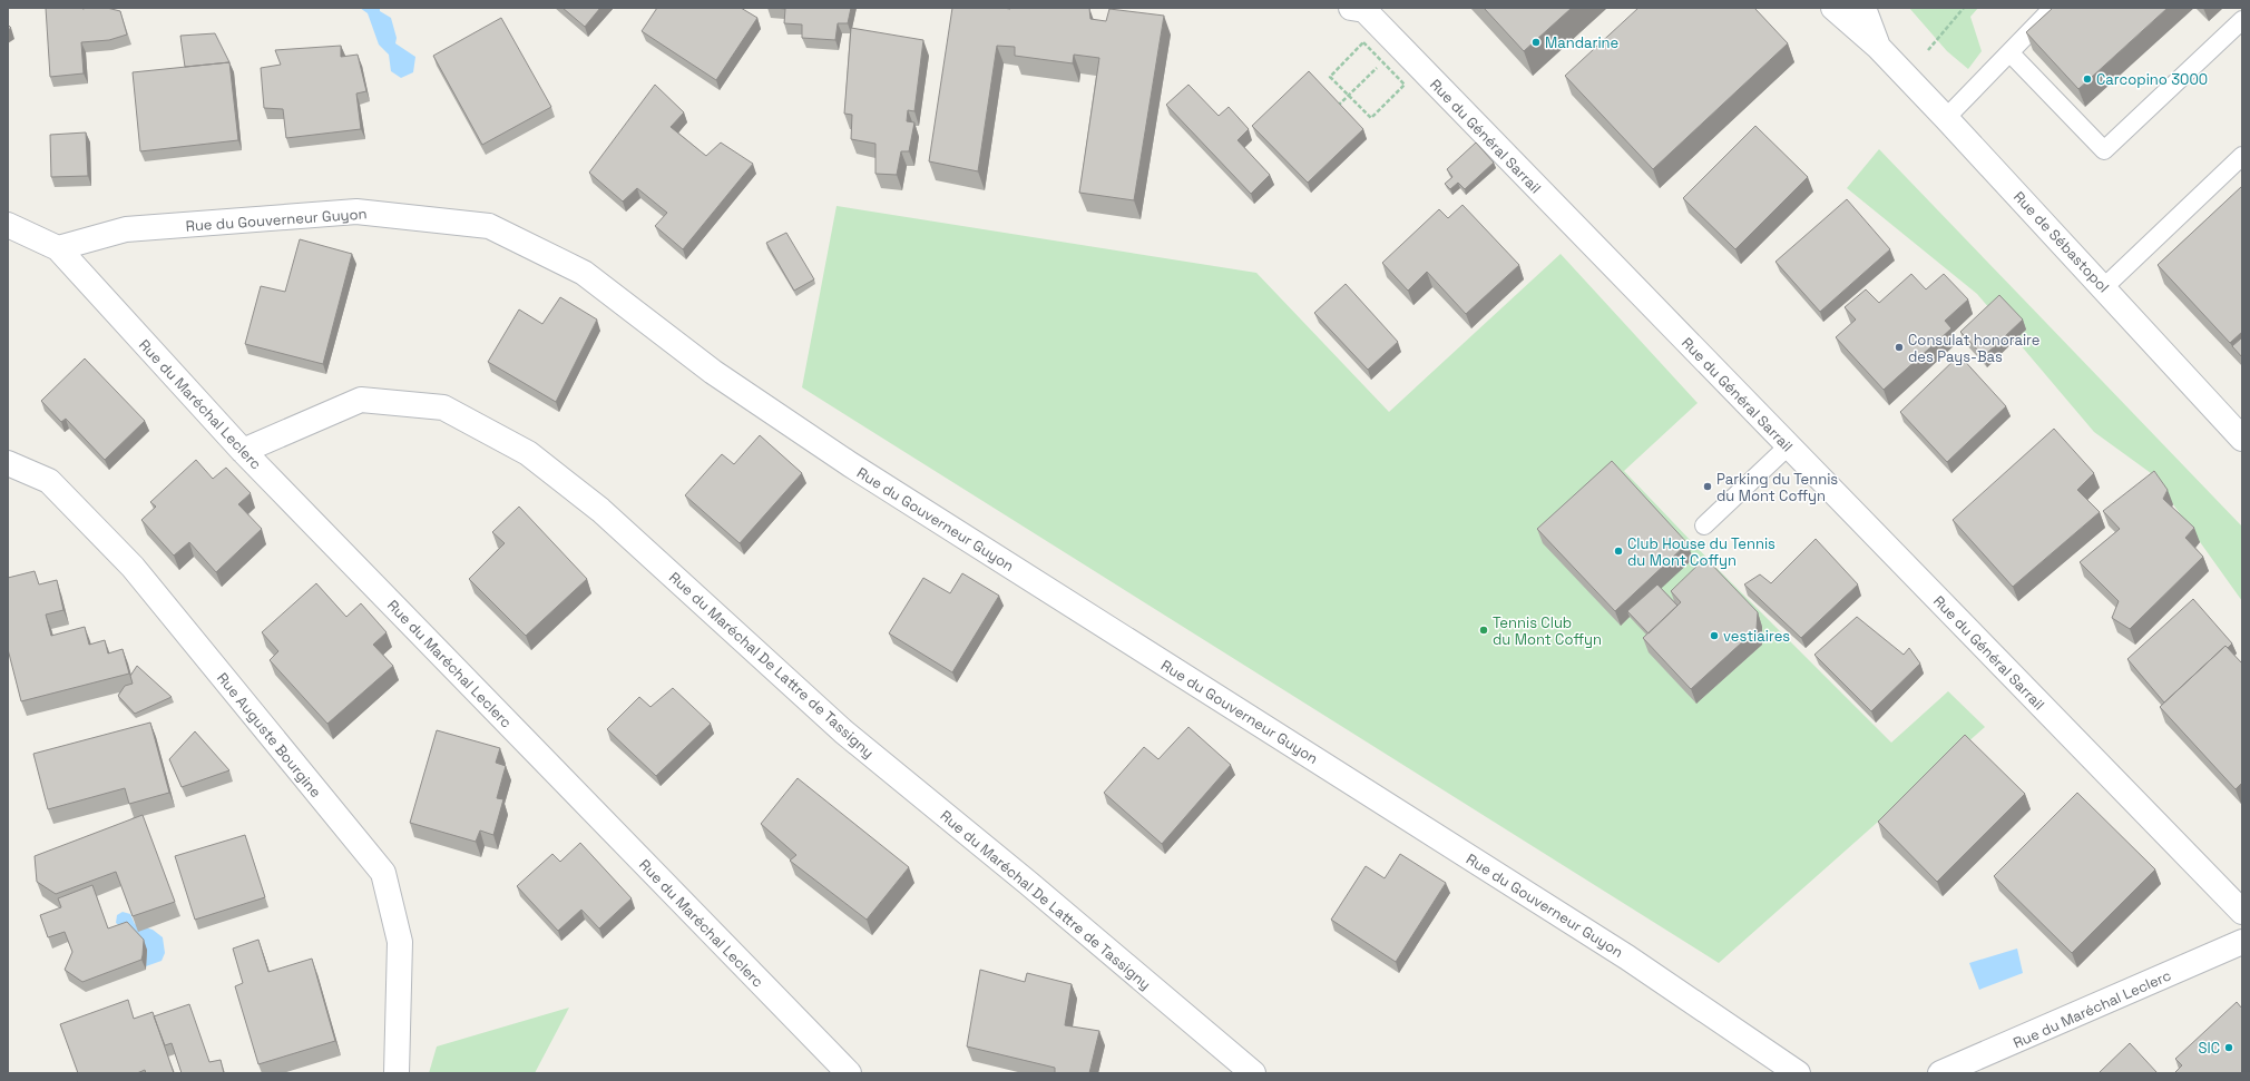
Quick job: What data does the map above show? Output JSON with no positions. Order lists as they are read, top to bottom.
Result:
{
  "streets": {
    "street": [
      "Rue du Général Sarrail",
      "Rue du Gouverneur Guyon",
      "Rue de Sébastopol",
      "Rue du Maréchal Leclerc",
      "Rue du Maréchal De Lattre de Tassigny",
      "Rue Auguste Bourgine"
    ]
  },
  "crossings": [
    ["Rue du Gouverneur Guyon", "Rue du Maréchal Leclerc"],
    ["Rue du Maréchal Leclerc", "Rue du Maréchal De Lattre de Tassigny"]
  ],
  "places": [
    "Mandarine",
    "Carcopino 3000",
    "Consulat honoraire des Pays-Bas",
    "Parking du Tennis du Mont Coffyn",
    "Club House du Tennis du Mont Coffyn",
    "Tennis Club du Mont Coffyn",
    "vestiaires",
    "SIC"
  ]
}
